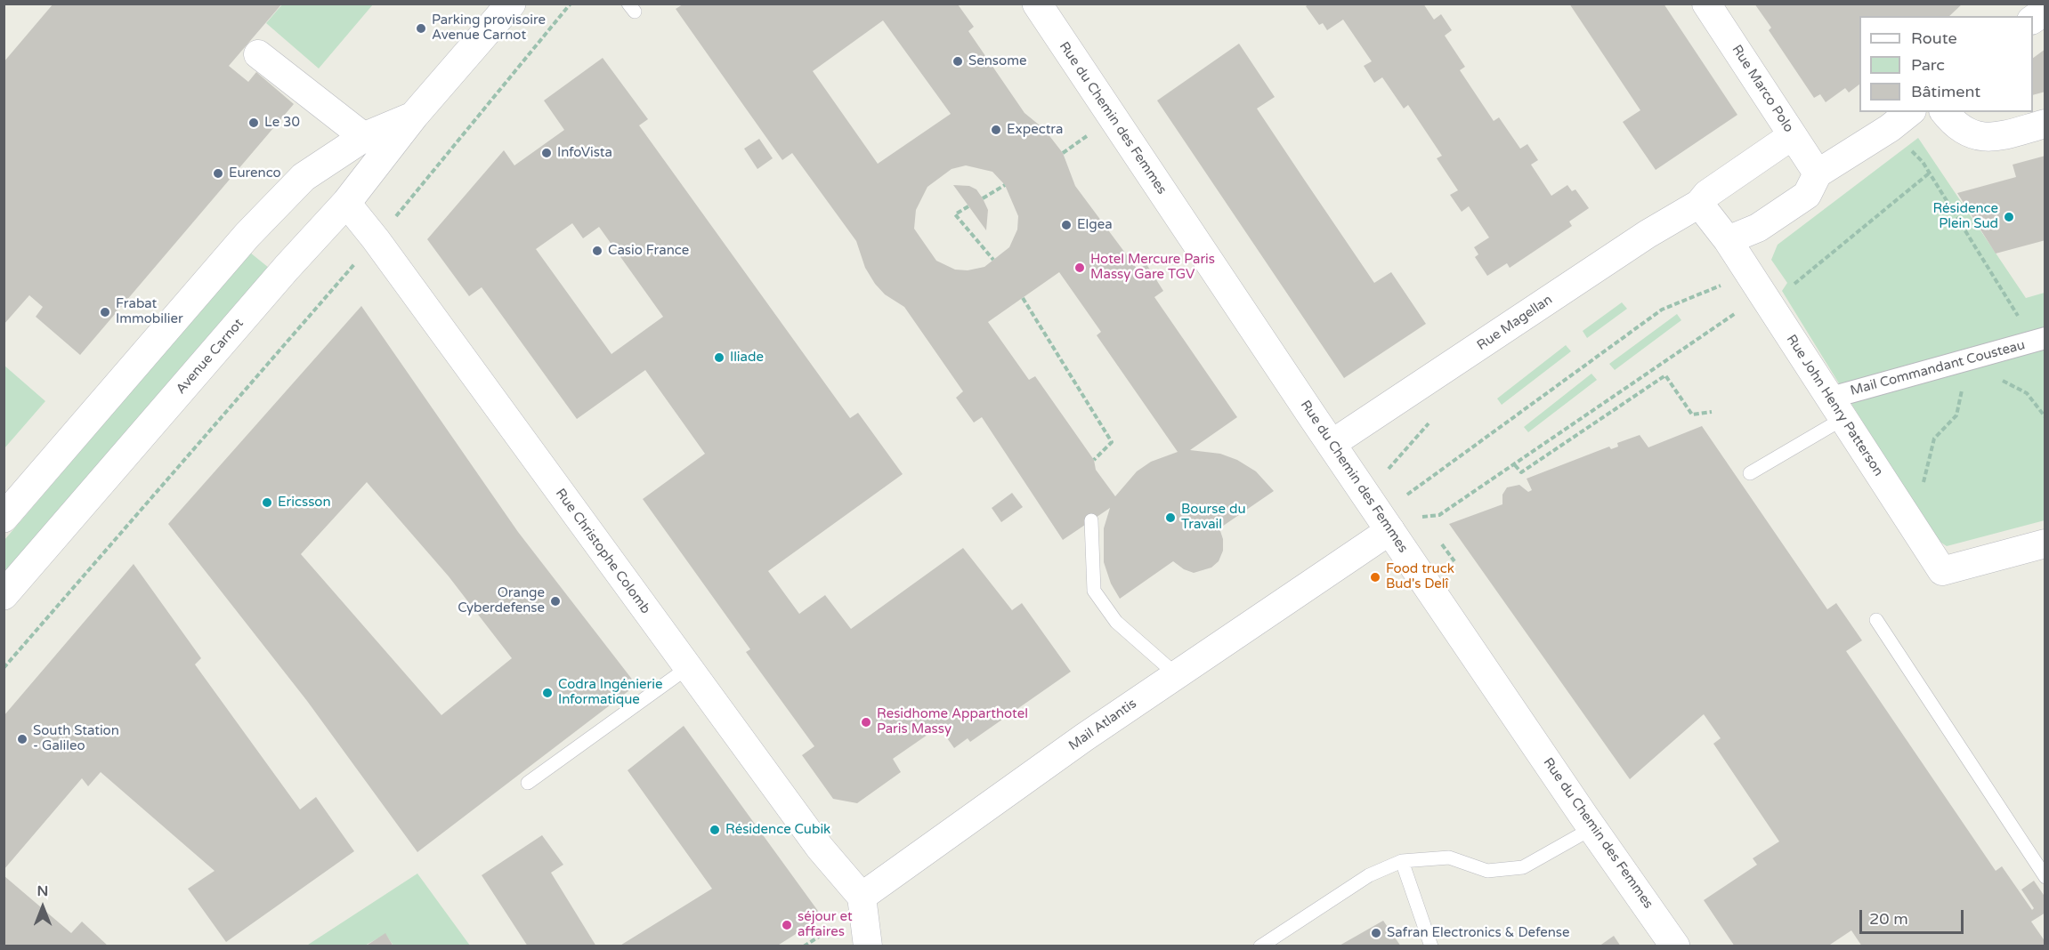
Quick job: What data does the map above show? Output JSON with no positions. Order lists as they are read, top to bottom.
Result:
{
  "streets": {
    "street": [
      "Rue Marco Polo",
      "Rue du Chemin des Femmes",
      "Rue Magellan",
      "Avenue Carnot",
      "Mail Commandant Cousteau",
      "Rue John Henry Patterson",
      "Rue Christophe Colomb",
      "Mail Atlantis"
    ]
  },
  "crossings": [
    ["Rue Marco Polo", "Rue Magellan"],
    ["Rue du Chemin des Femmes", "Rue Magellan"],
    ["Rue du Chemin des Femmes", "Mail Atlantis"],
    ["Avenue Carnot", "Rue Christophe Colomb"],
    ["Mail Commandant Cousteau", "Rue John Henry Patterson"],
    ["Rue Christophe Colomb", "Mail Atlantis"]
  ],
  "places": [
    "Parking provisoire Avenue Carnot",
    "Sensome",
    "Le 30",
    "Expectra",
    "InfoVista",
    "Eurenco",
    "Résidence Plein Sud",
    "Elgea",
    "Casio France",
    "Hotel Mercure Paris Massy Gare TGV",
    "Frabat Immobilier",
    "Iliade",
    "Ericsson",
    "Bourse du Travail",
    "Food truck Bud's Delî",
    "Orange Cyberdefense",
    "Codra Ingénierie Informatique",
    "Residhome Apparthotel Paris Massy",
    "South Station - Galileo",
    "Résidence Cubik",
    "séjour et affaires",
    "Safran Electronics & Defense"
  ],
  "legend": ["Route", "Parc", "Bâtiment"],
  "scale_bar": "20 m",
  "north": "top"
}
